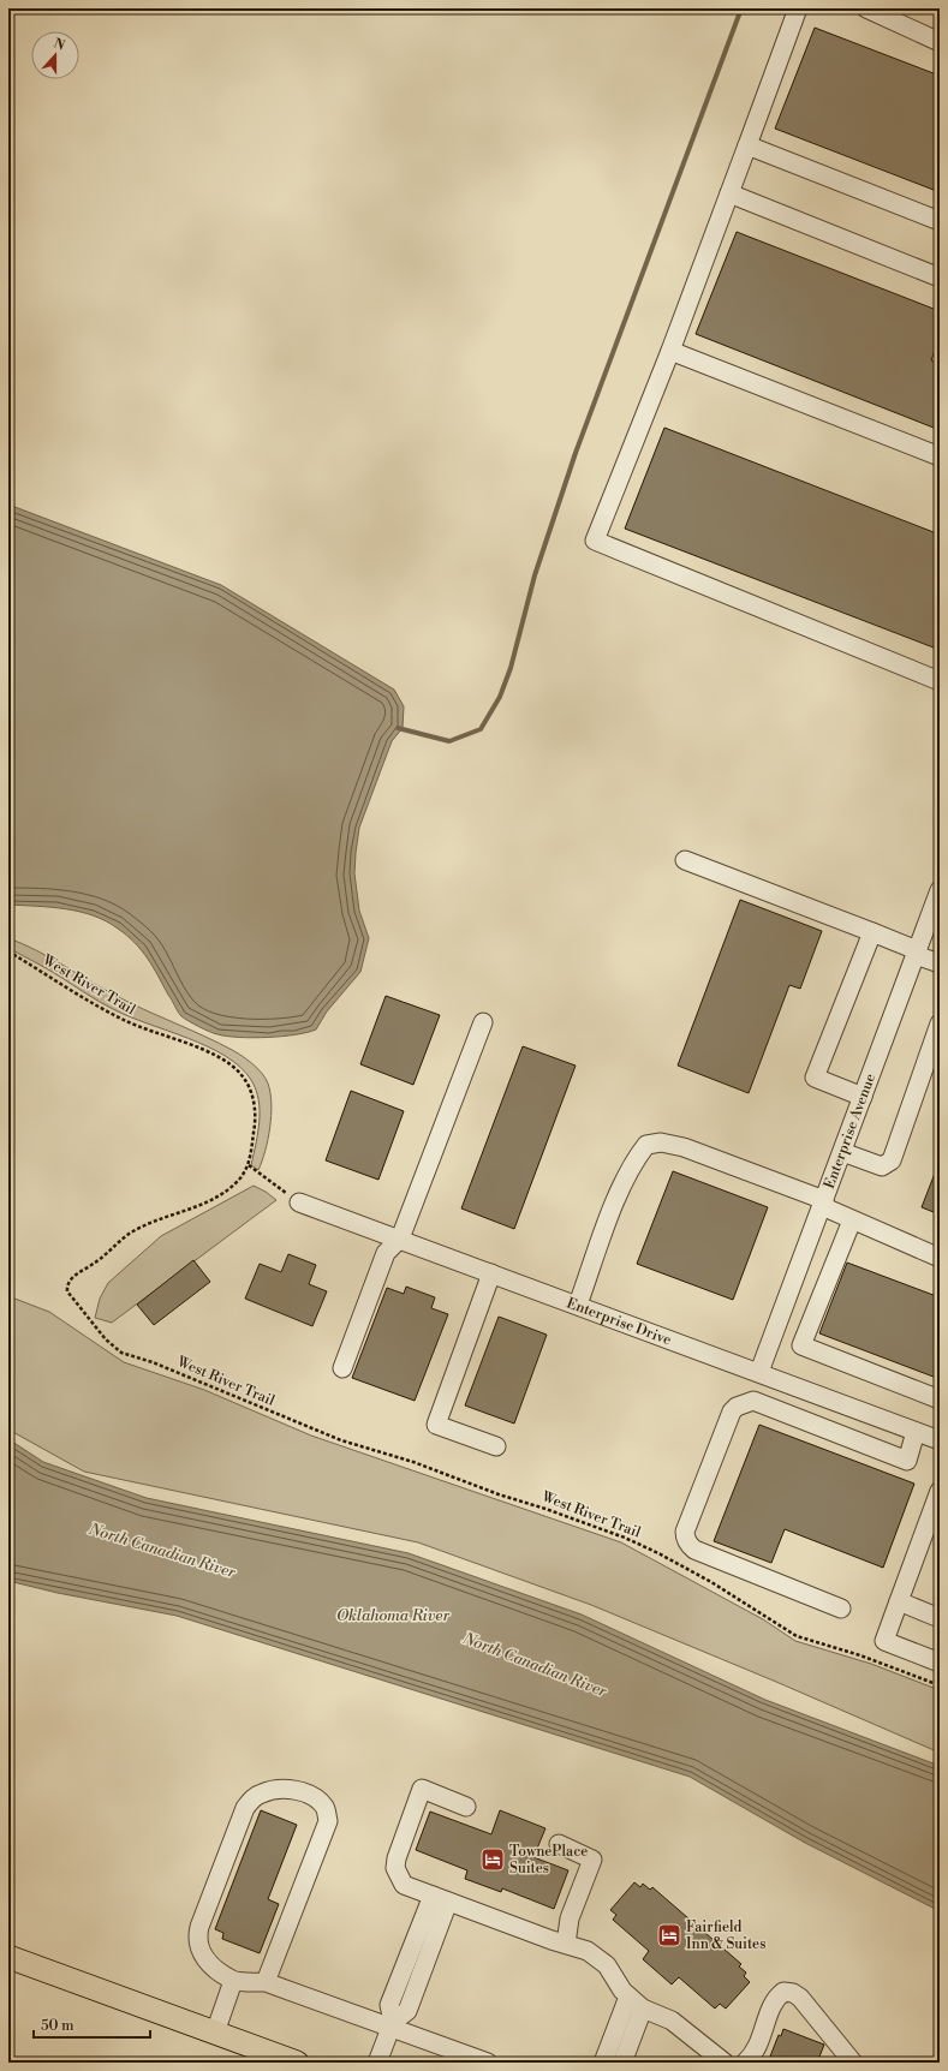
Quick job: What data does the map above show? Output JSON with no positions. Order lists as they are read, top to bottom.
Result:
{
  "streets": {
    "street": ["Enterprise Avenue", "Enterprise Drive"],
    "path": ["West River Trail"]
  },
  "crossings": [
    ["Enterprise Avenue", "Enterprise Drive"]
  ],
  "water": ["North Canadian River", "Oklahoma River"],
  "places": {
    "hotel": ["TownePlace Suites", "Fairfield Inn & Suites"]
  },
  "scale_bar": "50 m",
  "north": "top"
}
